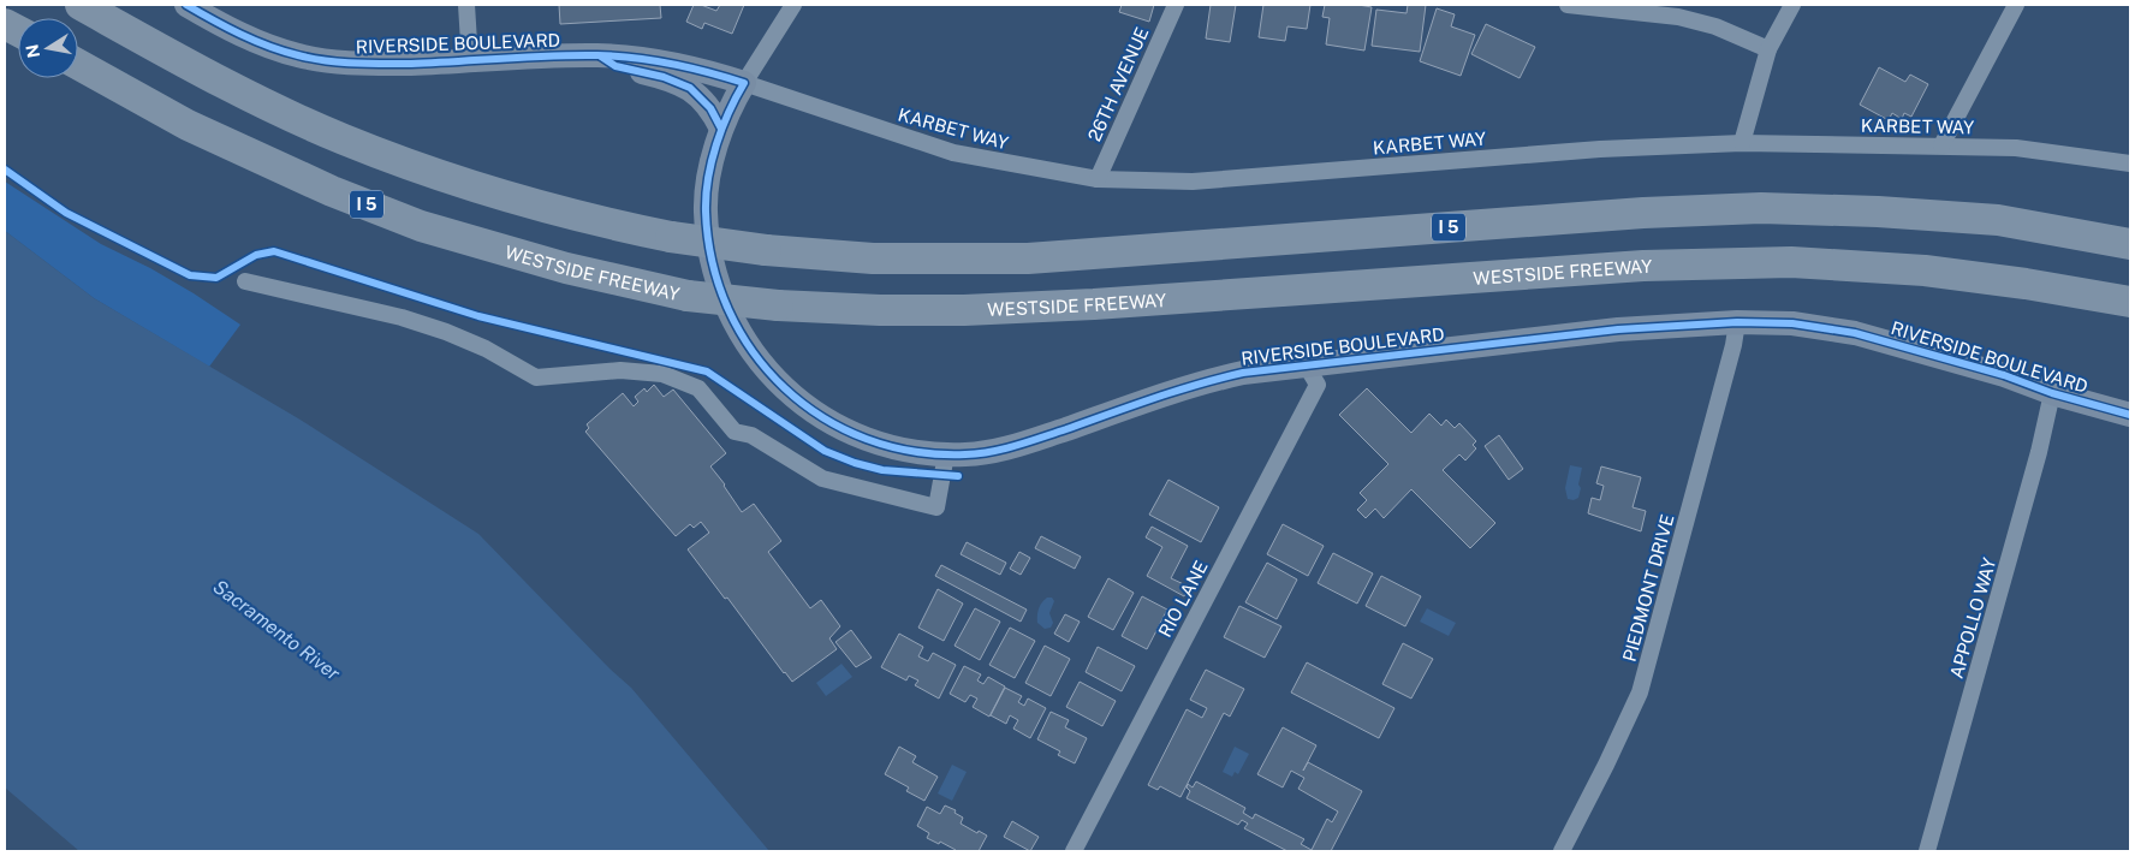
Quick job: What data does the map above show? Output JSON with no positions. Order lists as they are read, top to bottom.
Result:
{
  "streets": {
    "highway": ["I 5", "WESTSIDE FREEWAY"],
    "street": [
      "RIVERSIDE BOULEVARD",
      "26TH AVENUE",
      "KARBET WAY",
      "PIEDMONT DRIVE",
      "RIO LANE",
      "APPOLLO WAY"
    ]
  },
  "crossings": [
    ["RIVERSIDE BOULEVARD", "KARBET WAY"],
    ["RIVERSIDE BOULEVARD", "PIEDMONT DRIVE"],
    ["RIVERSIDE BOULEVARD", "RIO LANE"],
    ["RIVERSIDE BOULEVARD", "APPOLLO WAY"],
    ["26TH AVENUE", "KARBET WAY"]
  ],
  "water": ["Sacramento River"],
  "north": "left"
}
